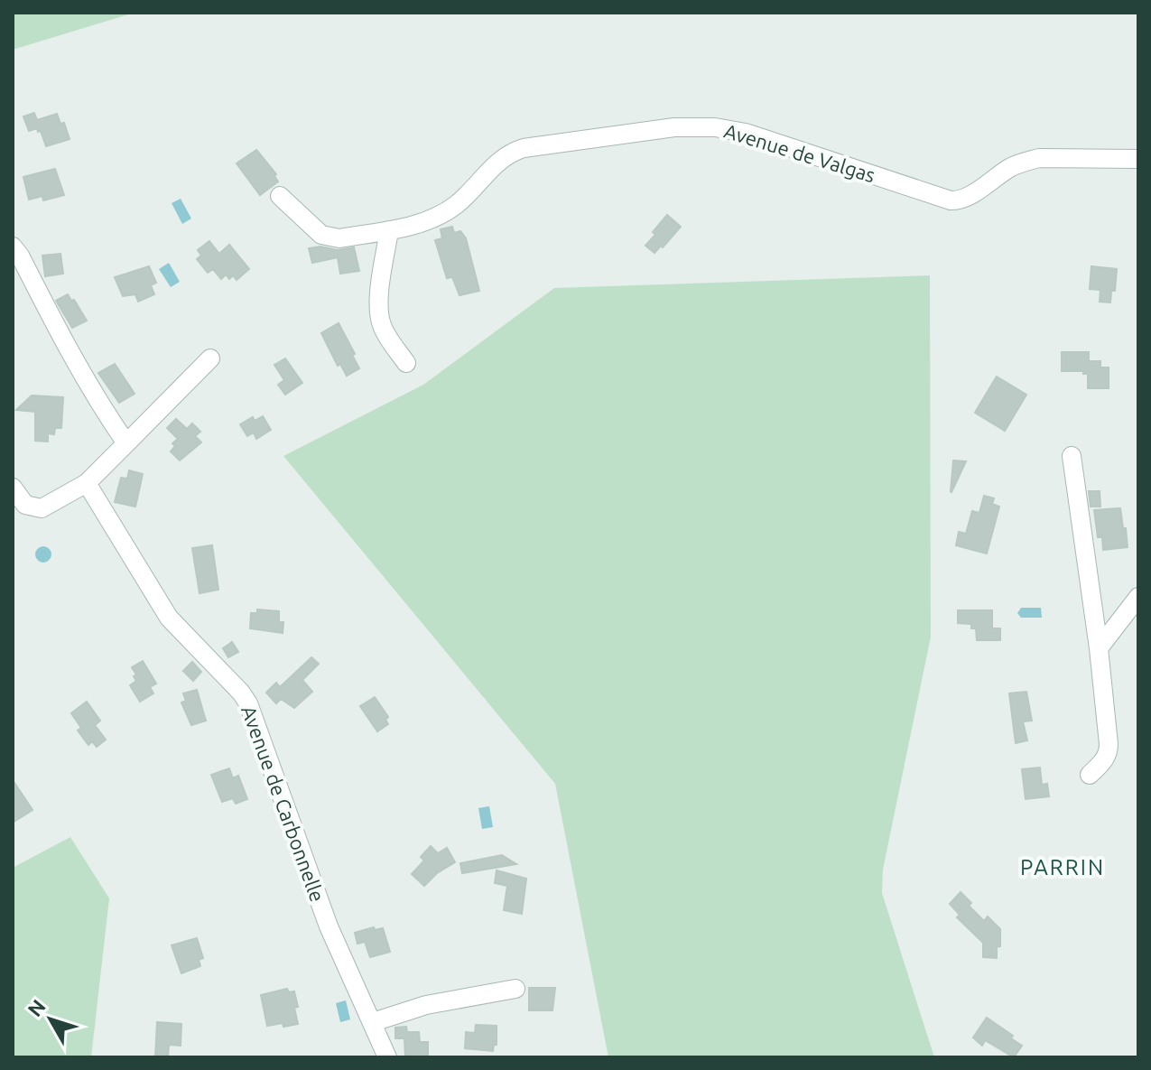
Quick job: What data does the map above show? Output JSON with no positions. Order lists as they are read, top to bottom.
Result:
{
  "streets": {
    "street": ["Avenue de Valgas", "Avenue de Carbonnelle"]
  },
  "districts": ["PARRIN"],
  "north": "top left"
}
